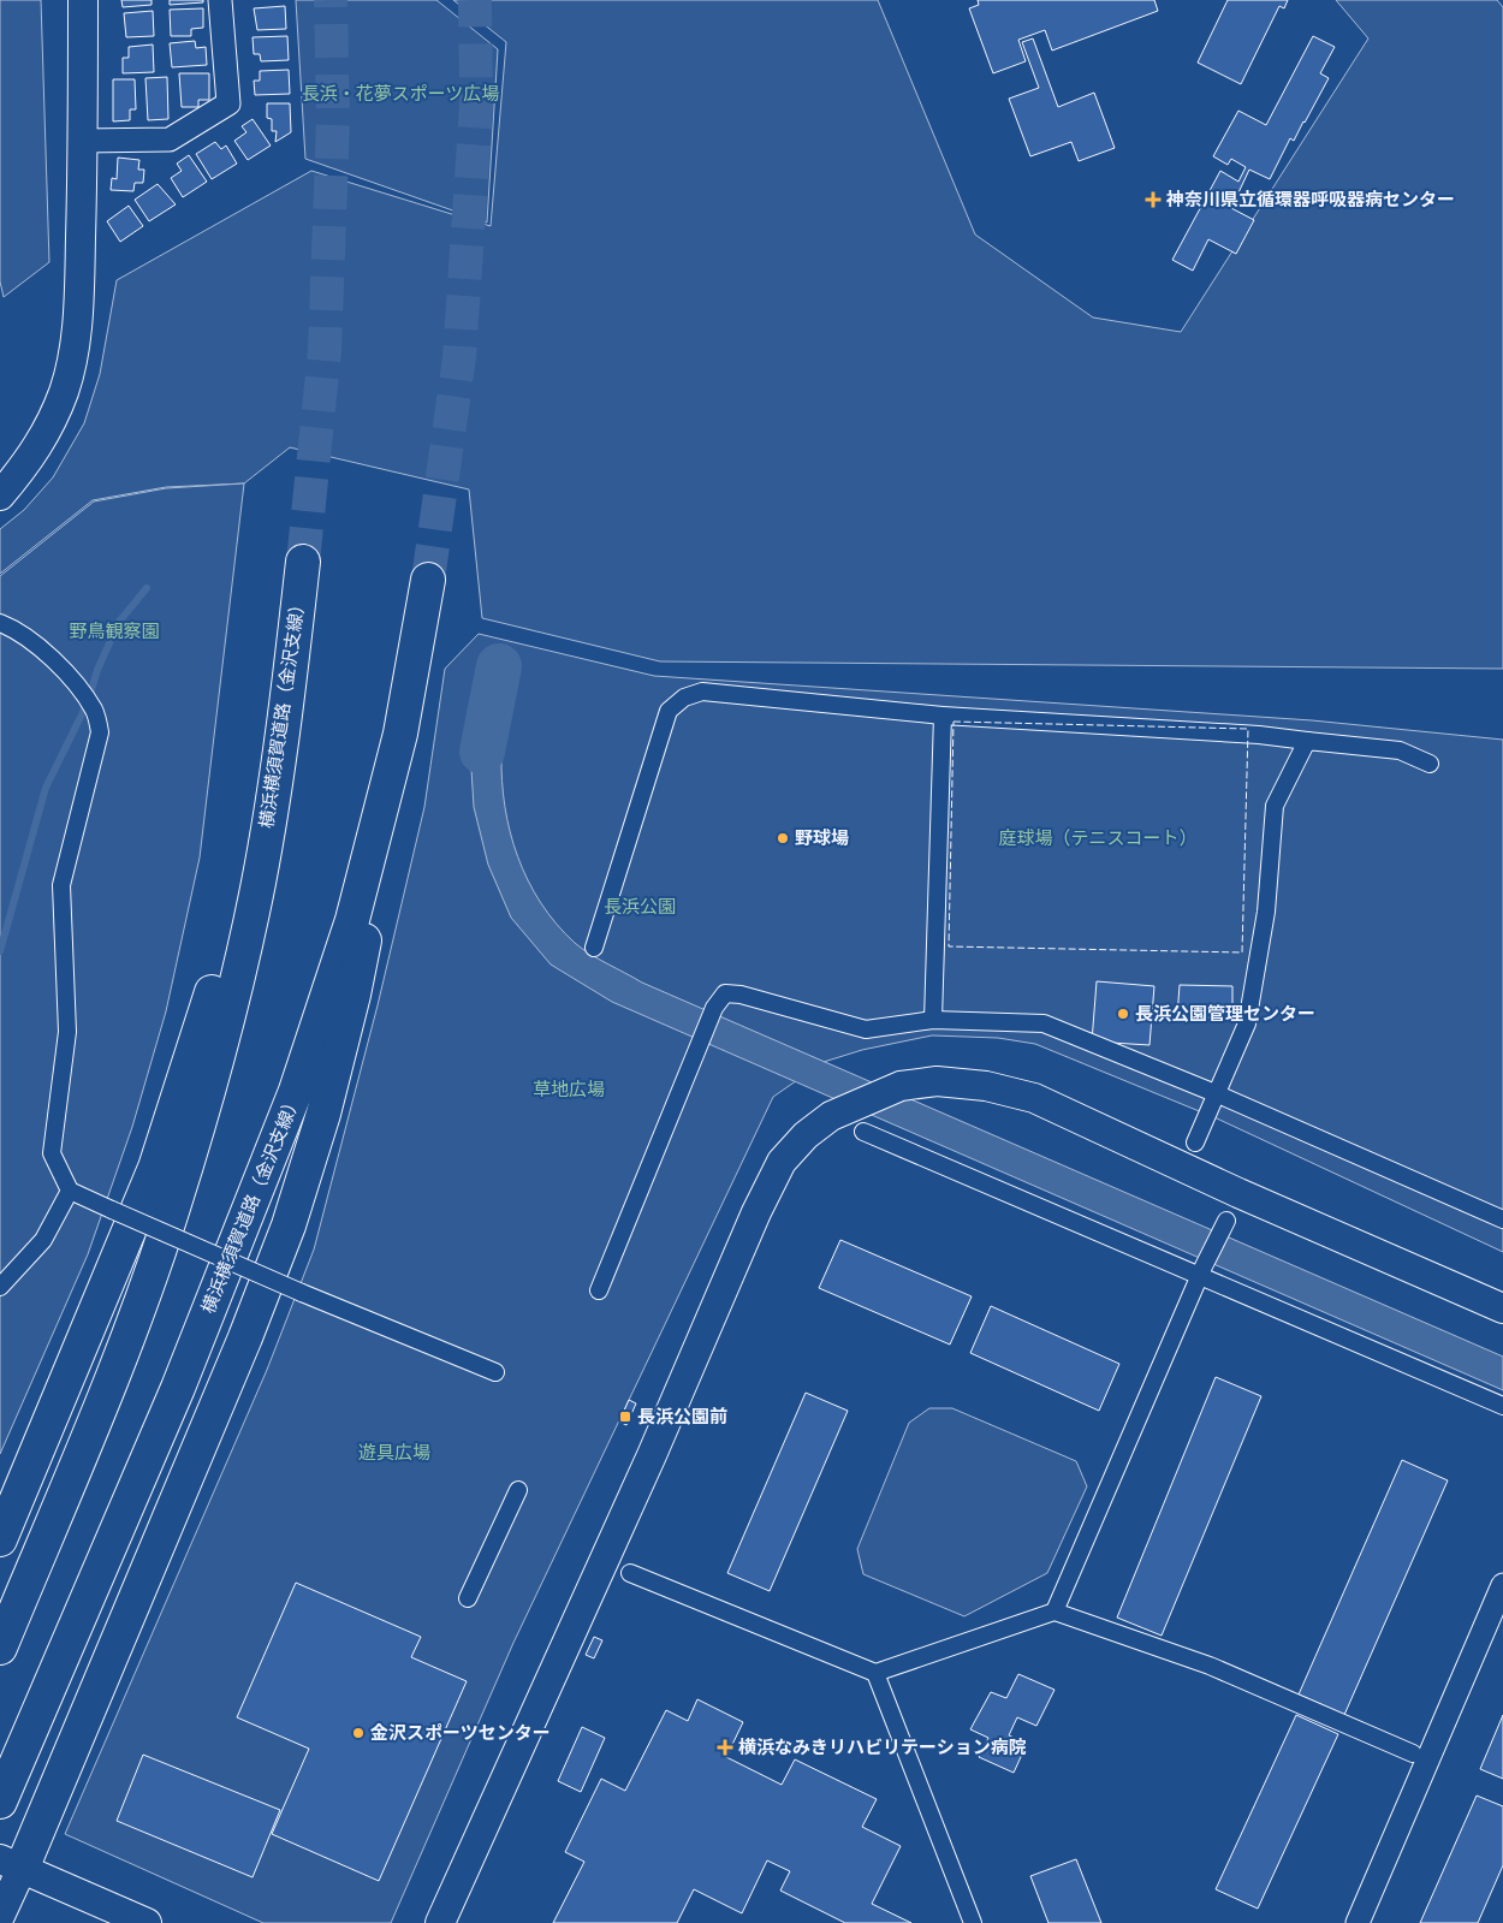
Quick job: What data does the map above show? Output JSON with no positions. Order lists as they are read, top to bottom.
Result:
{
  "streets": {
    "highway": ["横浜横須賀道路（金沢支線）"]
  },
  "parks": [
    "長浜・花夢スポーツ広場",
    "野鳥観察園",
    "庭球場（テニスコート）",
    "長浜公園",
    "草地広場",
    "遊具広場"
  ],
  "places": {
    "health": ["神奈川県立循環器呼吸器病センター", "横浜なみきリハビリテーション病院"],
    "other": ["野球場", "長浜公園管理センター", "金沢スポーツセンター"],
    "transit": ["長浜公園前"]
  }
}
